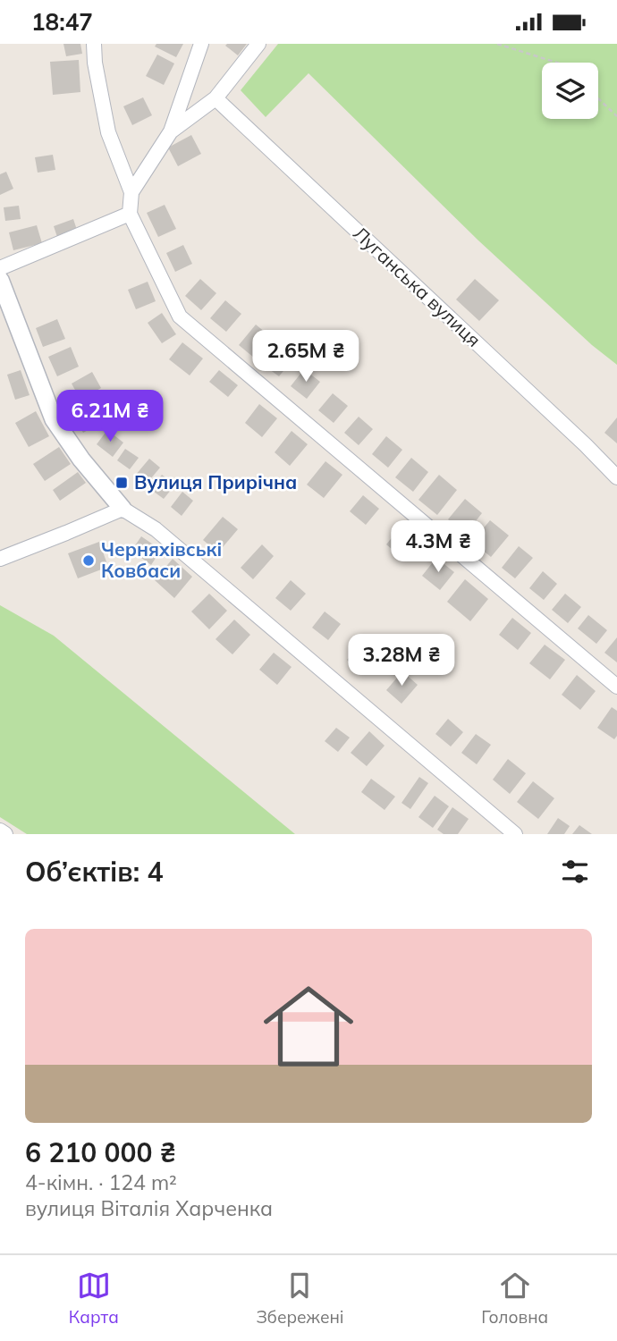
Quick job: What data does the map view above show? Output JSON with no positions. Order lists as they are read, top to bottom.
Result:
{
  "streets": {
    "street": ["Луганська вулиця"]
  },
  "places": {
    "transit": ["Вулиця Прирічна"],
    "other": ["Черняхівські Ковбаси"]
  },
  "page": {
    "status": "18:47",
    "price": [
      "2.65M ₴",
      "6.21M ₴",
      "4.3M ₴",
      "3.28M ₴"
    ],
    "heading": "Об’єктів: 4",
    "list": [
      {
        "name": "6 210 000 ₴",
        "note": "4-кімн. · 124 m² · вулиця Віталія Харченка"
      }
    ],
    "tabs": ["Карта", "Збережені", "Головна"]
  }
}
